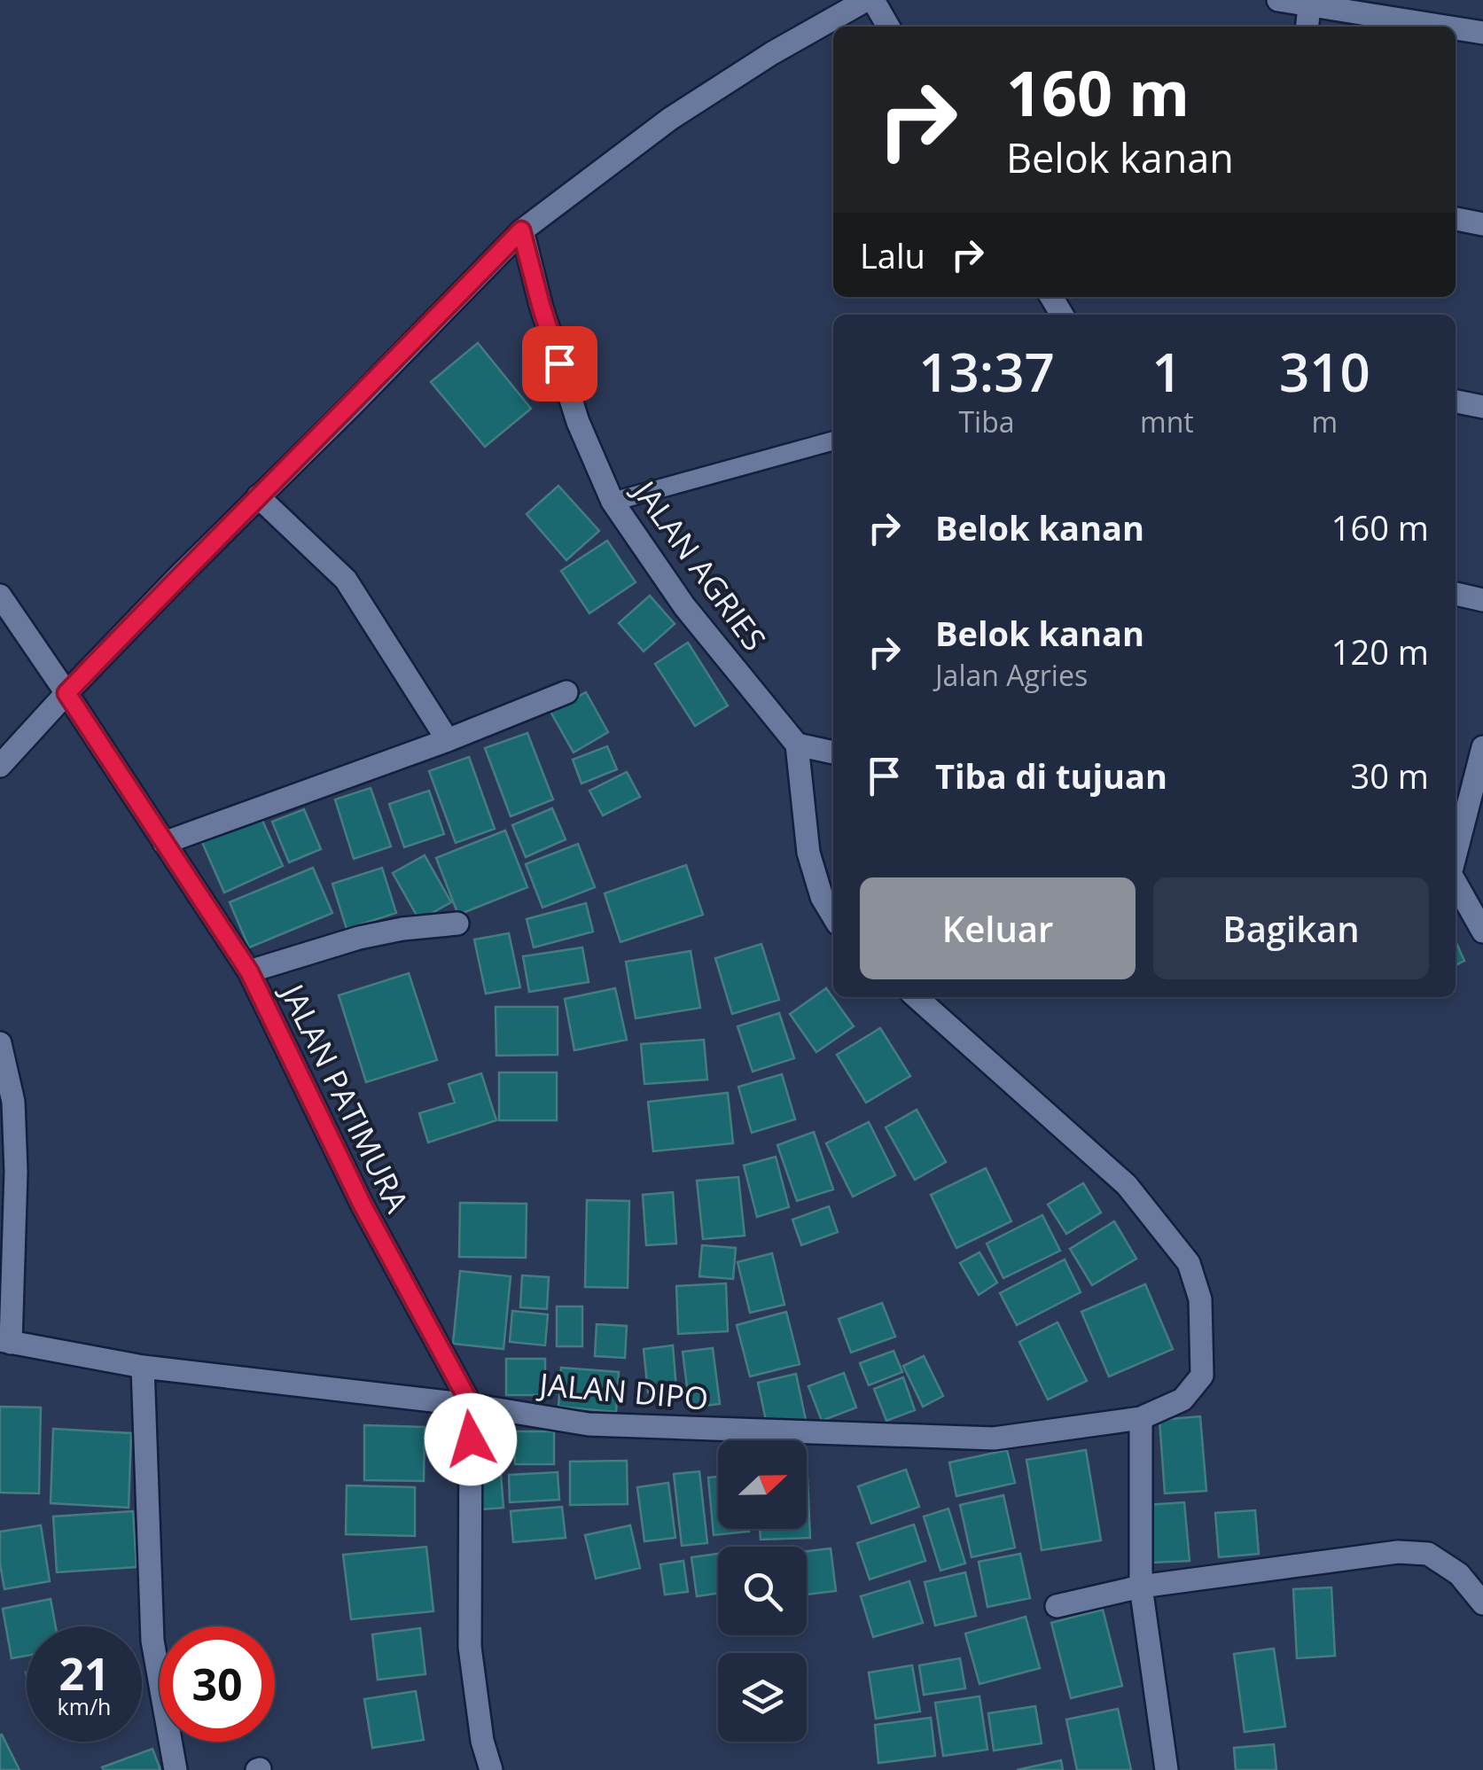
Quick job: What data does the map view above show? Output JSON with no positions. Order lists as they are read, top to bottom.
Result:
{
  "streets": {
    "street": ["JALAN AGRIES", "JALAN PATIMURA", "JALAN DIPO"]
  },
  "crossings": [
    ["JALAN PATIMURA", "JALAN DIPO"]
  ],
  "north": "right",
  "page": {
    "turn": ["160 m", "Belok kanan"],
    "then": "Lalu",
    "eta": [
      "13:37",
      "Tiba",
      "1",
      "mnt",
      "310",
      "m"
    ],
    "list": [
      {
        "name": "Belok kanan",
        "value": "160 m"
      },
      {
        "name": "Belok kanan",
        "note": "Jalan Agries",
        "value": "120 m"
      },
      {
        "name": "Tiba di tujuan",
        "value": "30 m"
      }
    ],
    "buttons": ["Keluar", "Bagikan"],
    "speed": "21 km/h",
    "limit": "30"
  }
}
